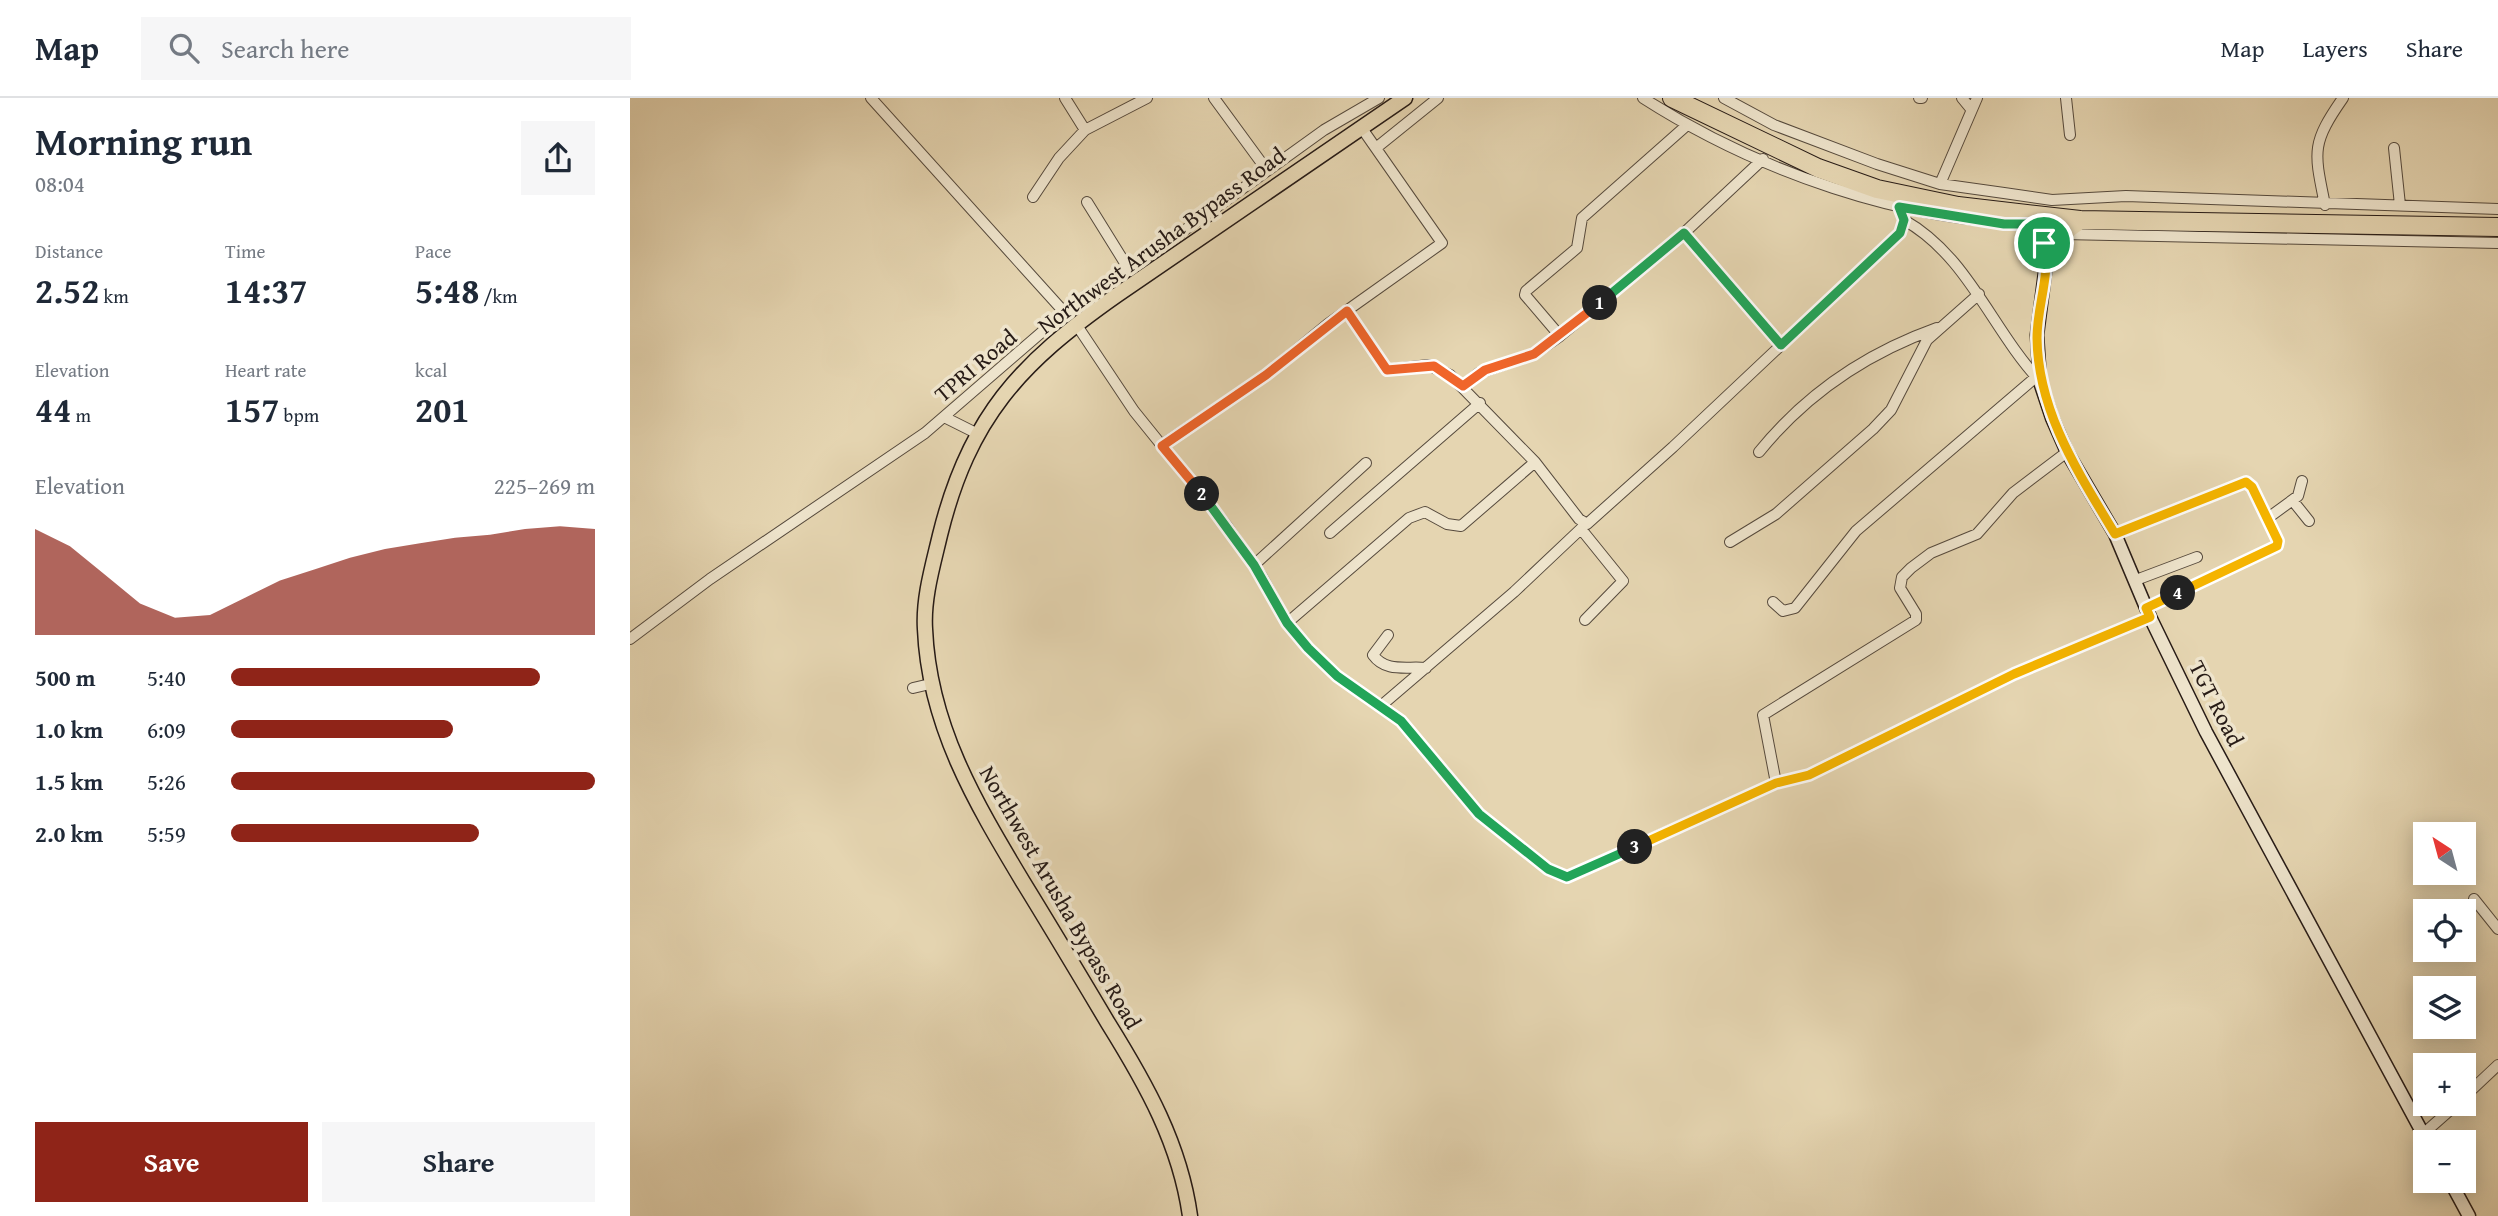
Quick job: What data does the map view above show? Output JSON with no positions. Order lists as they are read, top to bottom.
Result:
{
  "streets": {
    "main road": ["Northwest Arusha Bypass Road"],
    "street": ["TPRI Road", "TGT Road"]
  },
  "north": "top left",
  "page": {
    "header": "Map",
    "search": "Search here",
    "nav": ["Map", "Layers", "Share"],
    "heading": ["Morning run", "08:04"],
    "stats": [
      ["Distance", "2.52 km"],
      ["Time", "14:37"],
      ["Pace", "5:48 /km"],
      ["Elevation", "44 m"],
      ["Heart rate", "157 bpm"],
      ["kcal", "201"]
    ],
    "pins": [
      "1",
      "2",
      "4",
      "3"
    ],
    "chart": ["Elevation", "225–269 m"],
    "list": [
      {
        "name": "500 m",
        "note": "5:40"
      },
      {
        "name": "1.0 km",
        "note": "6:09"
      },
      {
        "name": "1.5 km",
        "note": "5:26"
      },
      {
        "name": "2.0 km",
        "note": "5:59"
      }
    ],
    "map_buttons": ["+", "−"],
    "buttons": ["Save", "Share"]
  }
}
